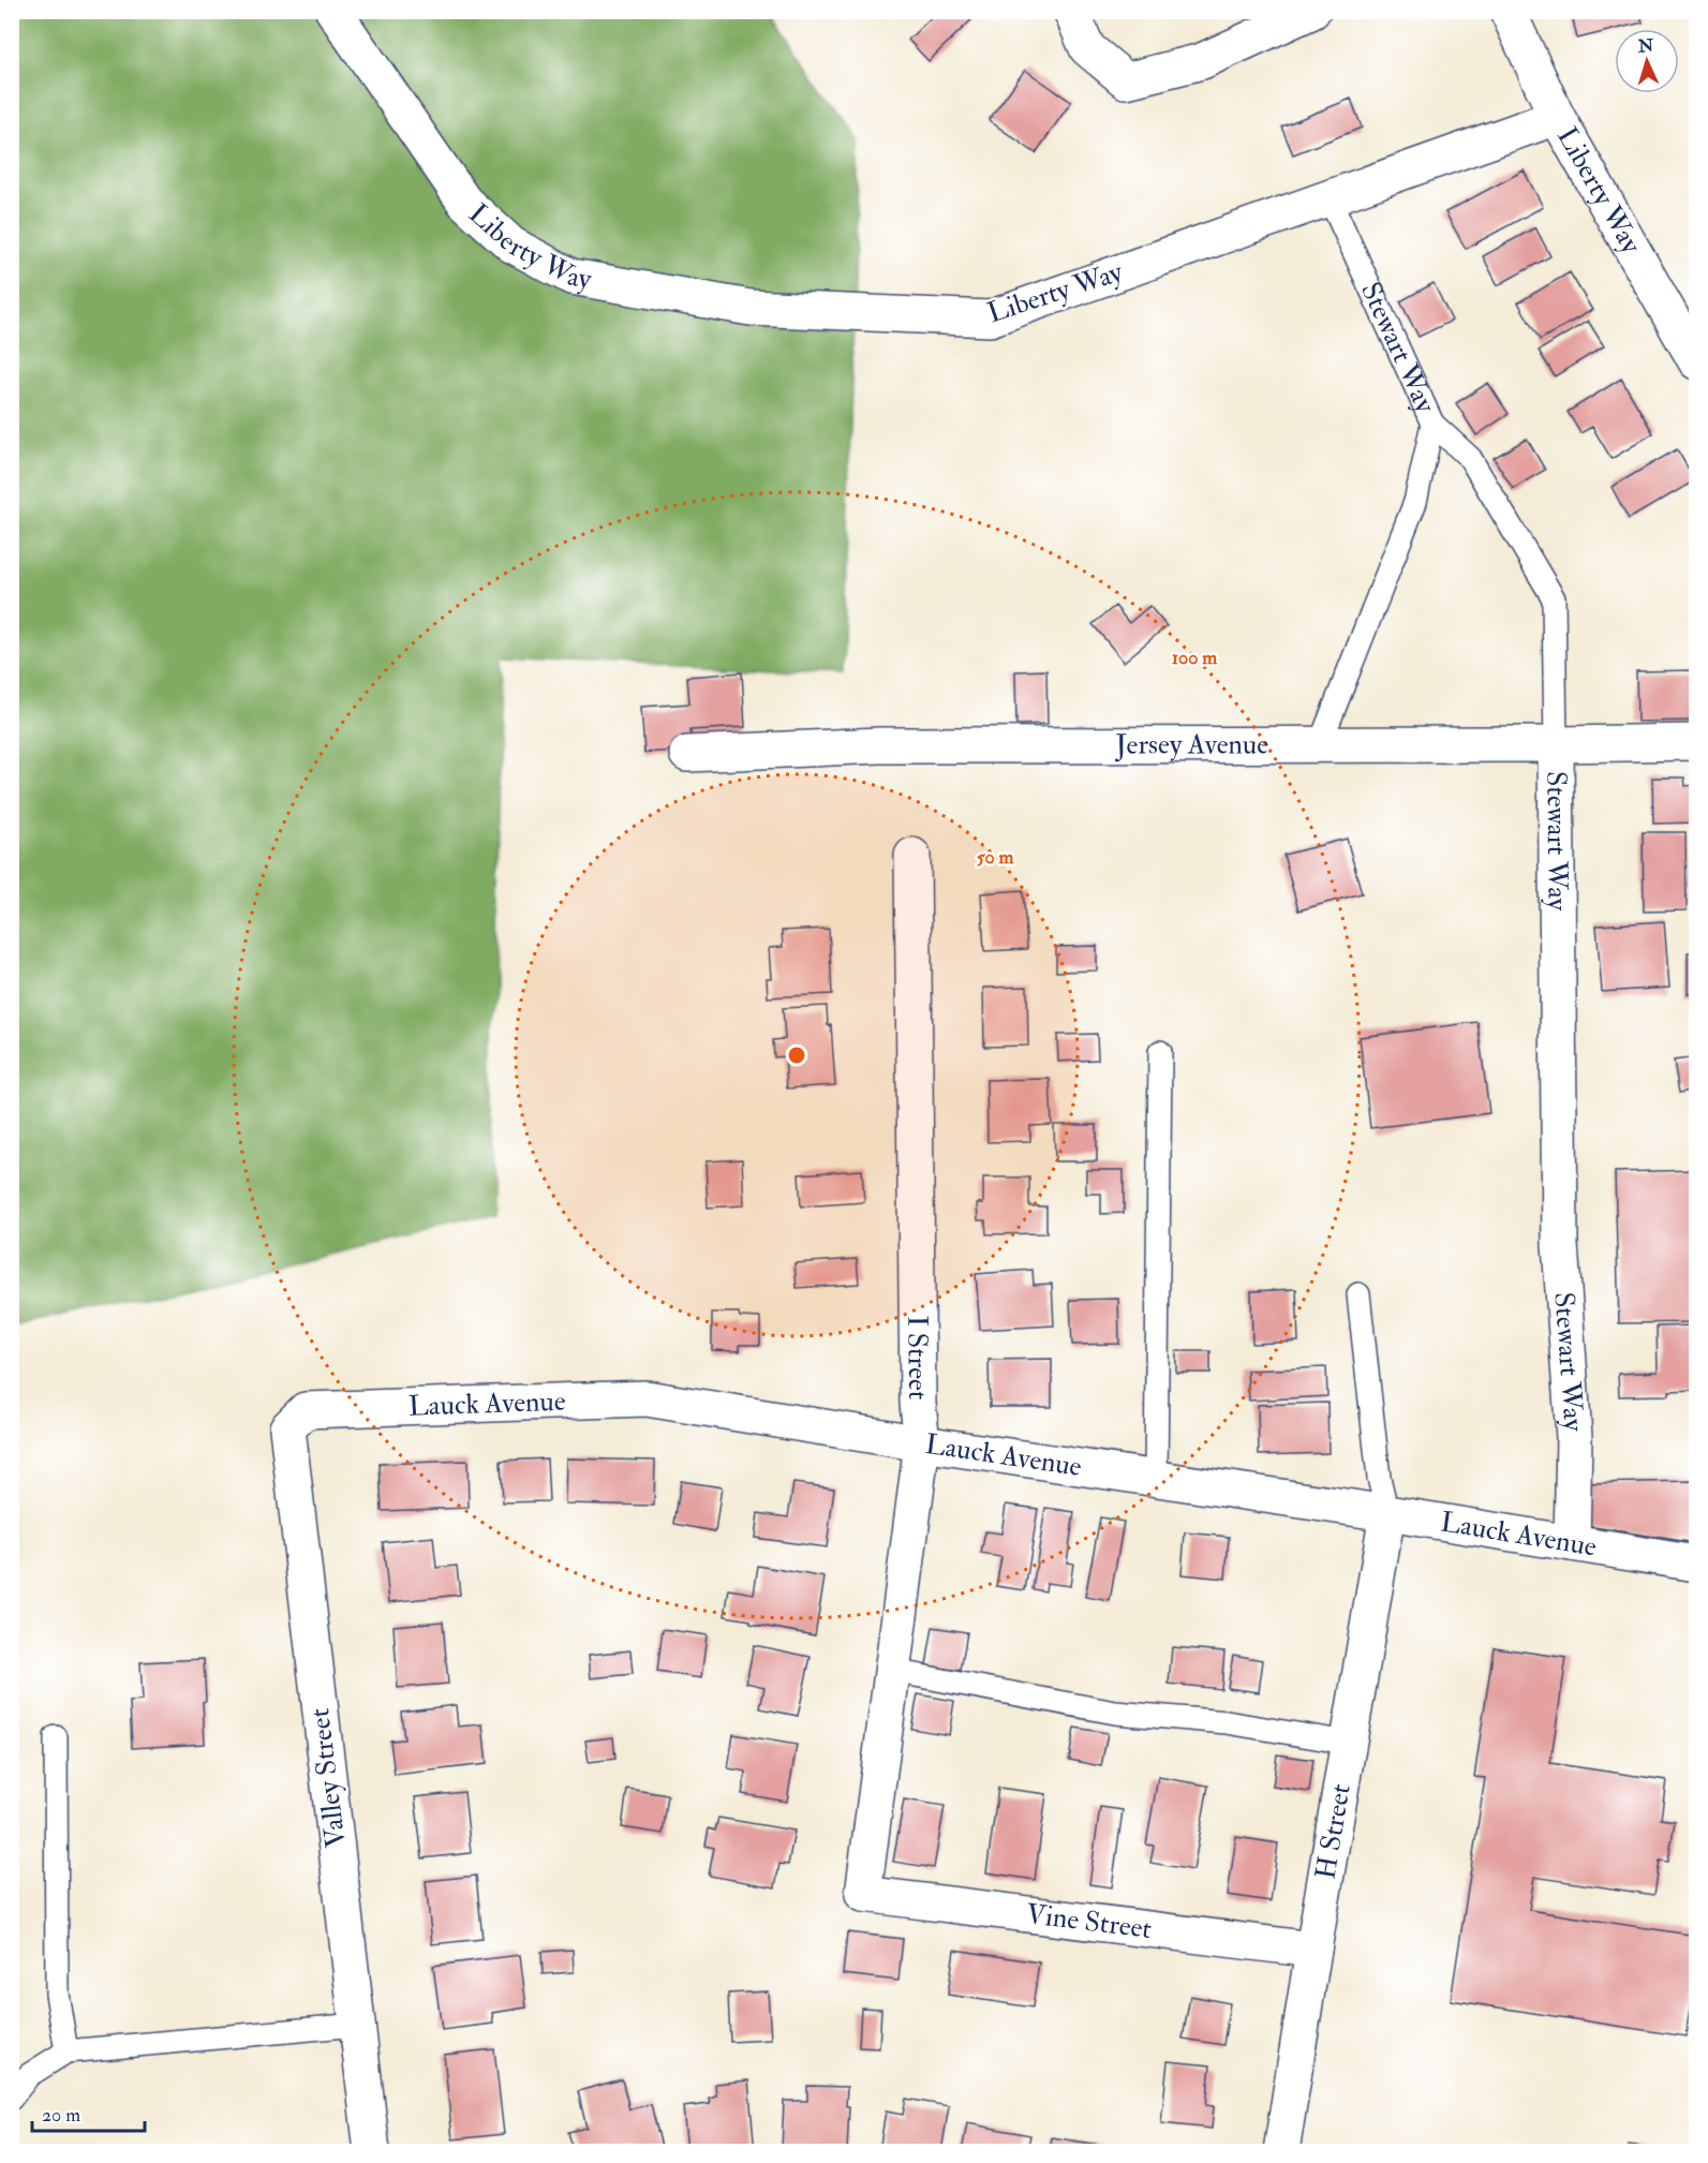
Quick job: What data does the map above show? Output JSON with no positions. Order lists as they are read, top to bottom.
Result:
{
  "streets": {
    "street": [
      "Liberty Way",
      "Stewart Way",
      "Jersey Avenue",
      "I Street",
      "Lauck Avenue",
      "Valley Street",
      "H Street",
      "Vine Street"
    ]
  },
  "crossings": [
    ["Liberty Way", "Stewart Way"],
    ["Stewart Way", "Jersey Avenue"],
    ["Stewart Way", "Lauck Avenue"],
    ["I Street", "Lauck Avenue"],
    ["I Street", "Vine Street"],
    ["Lauck Avenue", "Valley Street"],
    ["Lauck Avenue", "H Street"],
    ["H Street", "Vine Street"]
  ],
  "scale_bar": "20 m",
  "north": "top",
  "rings": ["100 m", "50 m"]
}
